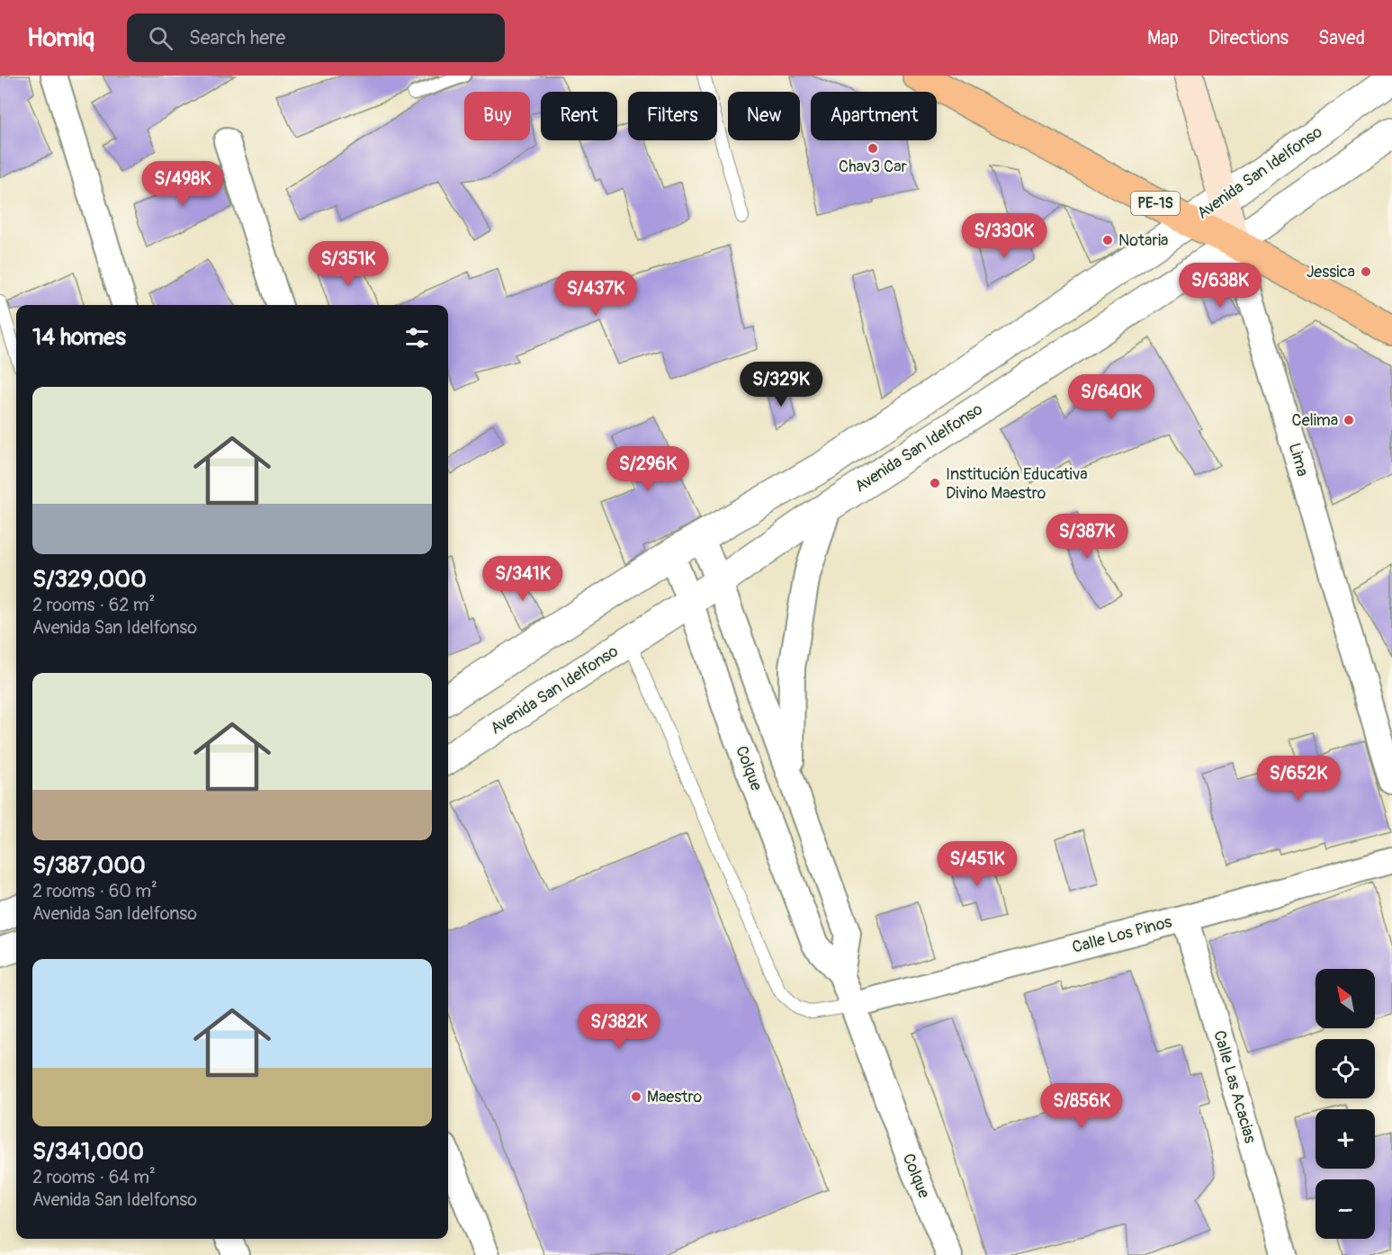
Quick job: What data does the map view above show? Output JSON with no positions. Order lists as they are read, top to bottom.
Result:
{
  "streets": {
    "highway": ["PE-1S"],
    "main road": ["Lima"],
    "street": [
      "Avenida San Idelfonso",
      "Colque",
      "Calle Los Pinos",
      "Calle Las Acacias"
    ]
  },
  "crossings": [
    ["Avenida San Idelfonso", "PE-1S"],
    ["Avenida San Idelfonso", "Lima"],
    ["Avenida San Idelfonso", "Colque"],
    ["PE-1S", "Lima"],
    ["Colque", "Calle Los Pinos"],
    ["Calle Los Pinos", "Calle Las Acacias"]
  ],
  "places": [
    "Chav3 Car",
    "Notaria",
    "Jessica",
    "Celima",
    "Institución Educativa Divino Maestro",
    "Maestro"
  ],
  "north": "top left",
  "page": {
    "header": "Homiq",
    "search": "Search here",
    "nav": ["Map", "Directions", "Saved"],
    "chip": [
      "Buy",
      "Rent",
      "Filters",
      "New",
      "Apartment"
    ],
    "price": [
      "S/498K",
      "S/330K",
      "S/351K",
      "S/638K",
      "S/437K",
      "S/329K",
      "S/640K",
      "S/296K",
      "S/387K",
      "S/341K",
      "S/652K",
      "S/451K",
      "S/382K",
      "S/856K"
    ],
    "heading": "14 homes",
    "list": [
      {
        "name": "S/329,000",
        "note": "2 rooms · 62 m² · Avenida San Idelfonso"
      },
      {
        "name": "S/387,000",
        "note": "2 rooms · 60 m² · Avenida San Idelfonso"
      },
      {
        "name": "S/341,000",
        "note": "2 rooms · 64 m² · Avenida San Idelfonso"
      }
    ],
    "map_buttons": ["+", "−"]
  }
}
